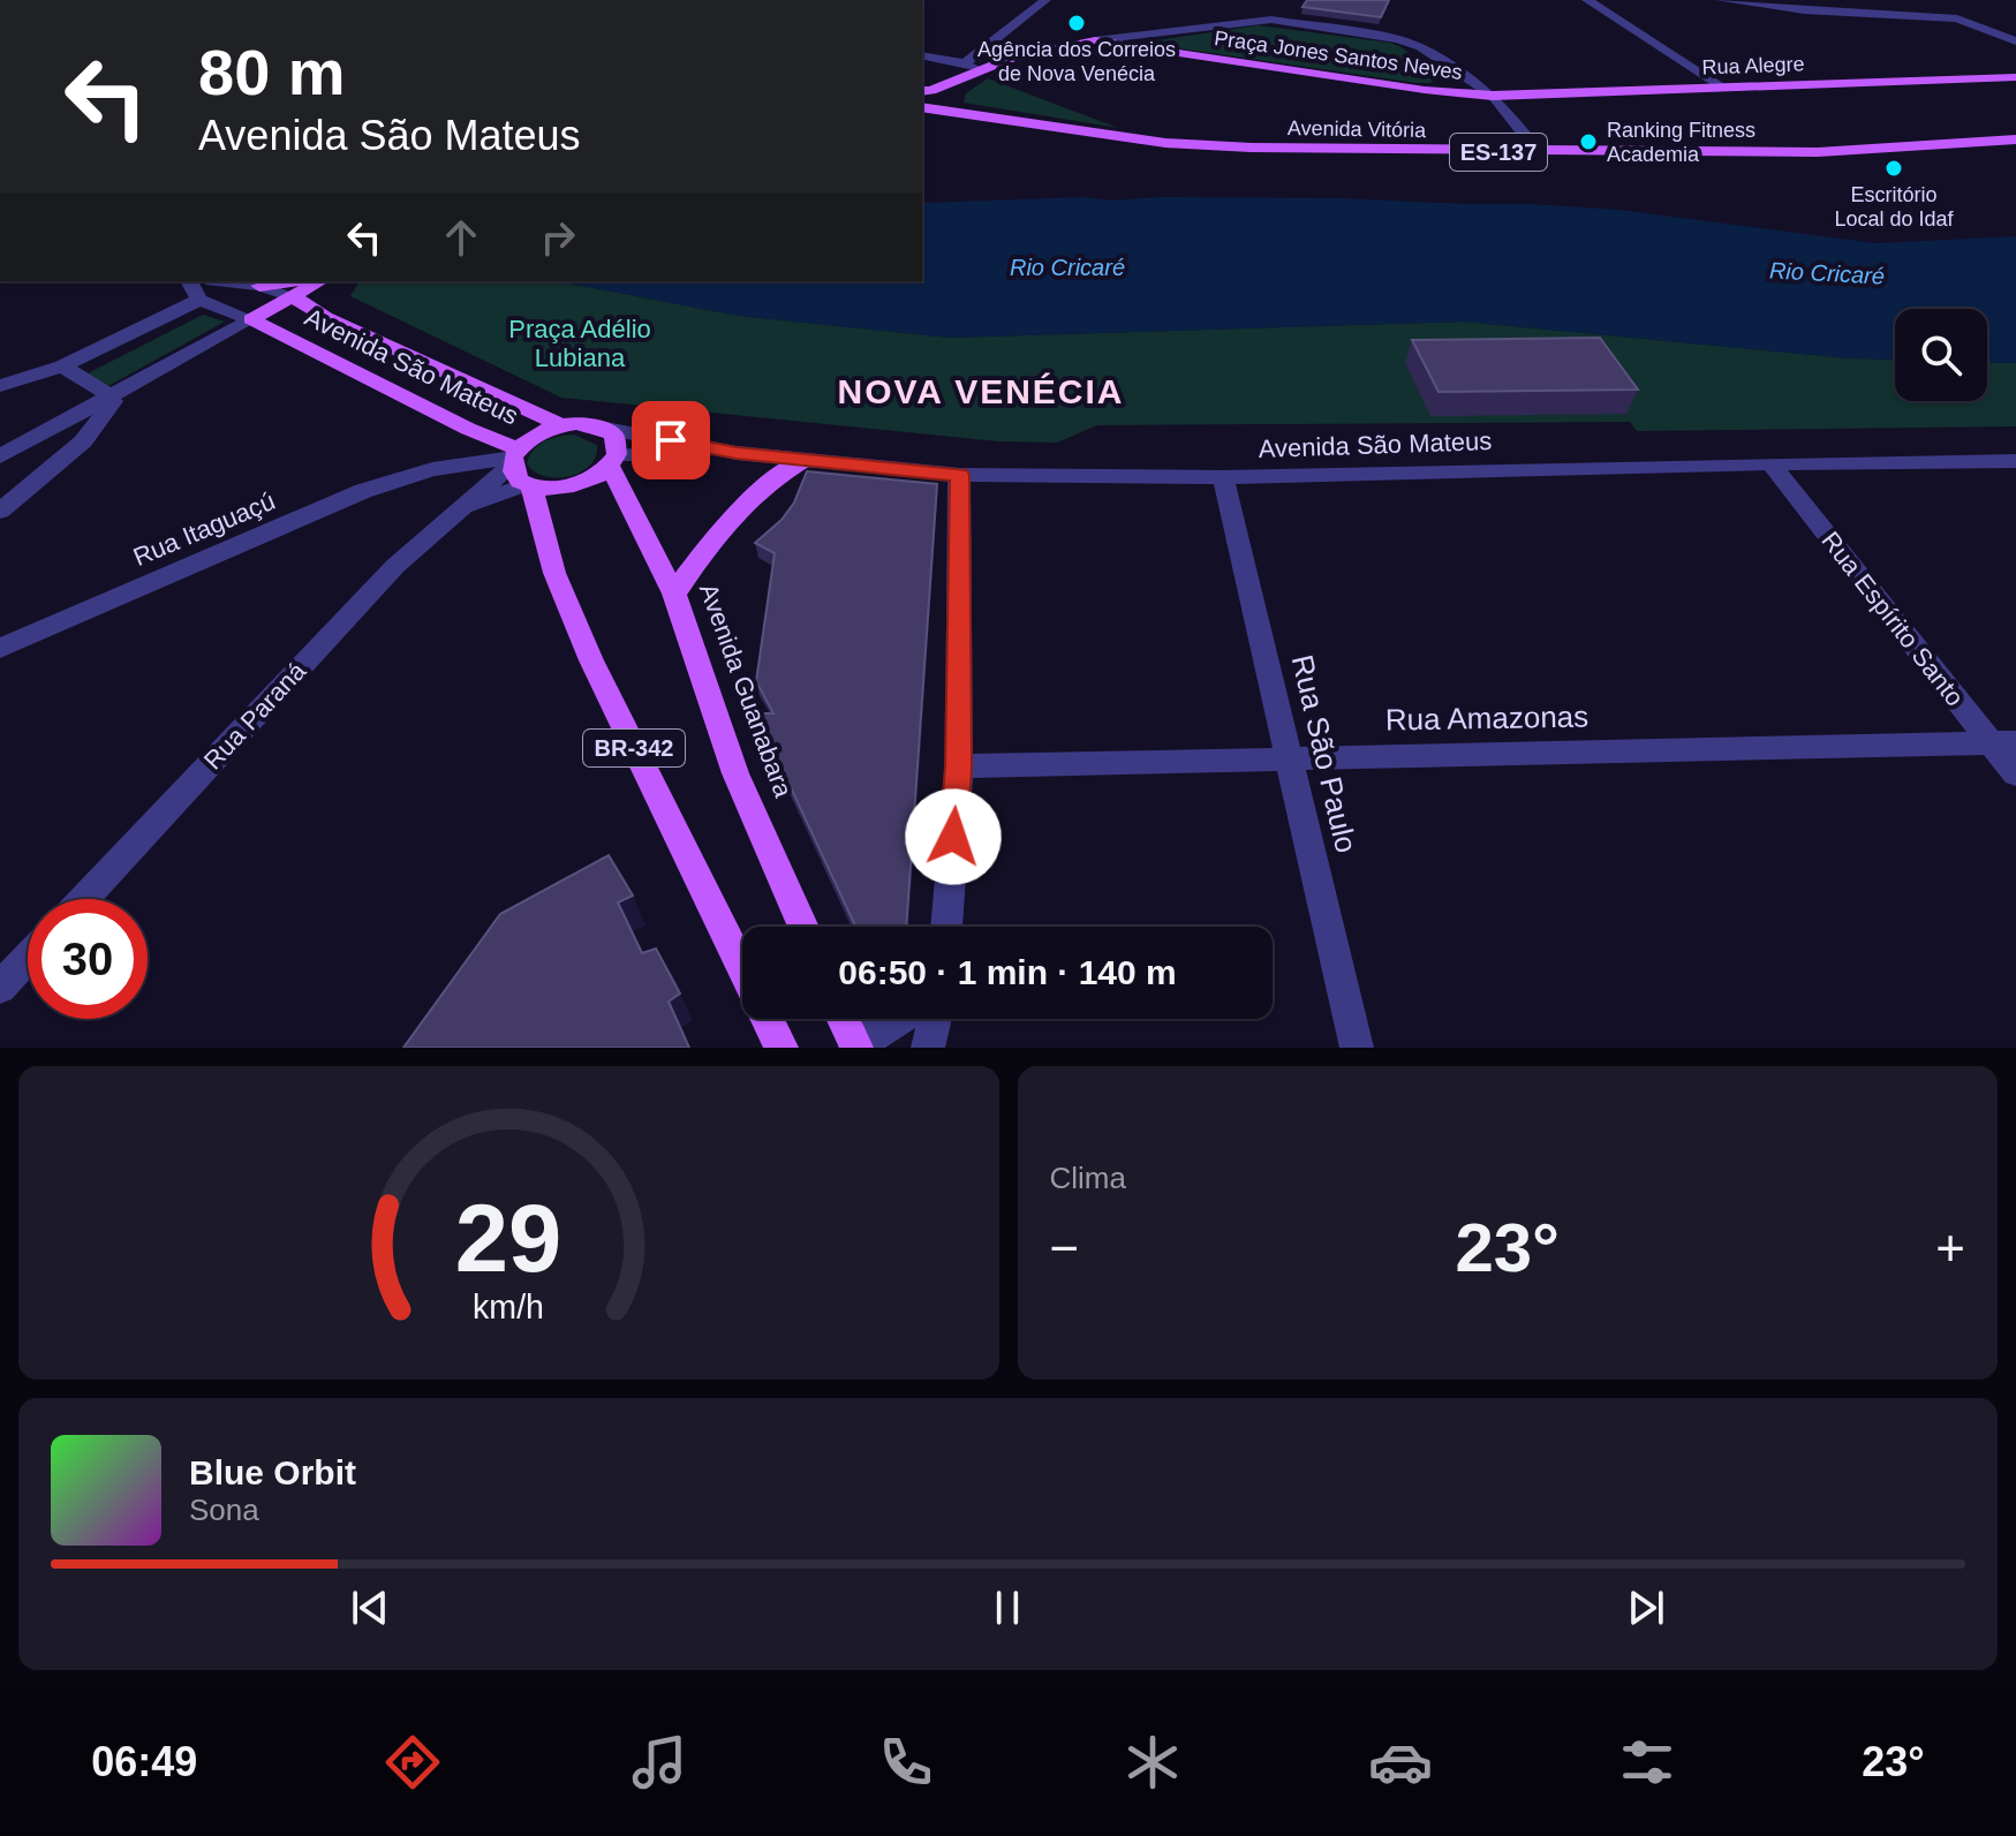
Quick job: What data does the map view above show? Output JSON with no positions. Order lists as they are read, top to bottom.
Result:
{
  "streets": {
    "main road": [
      "Praça Jones Santos Neves",
      "Rua Alegre",
      "Avenida Vitória",
      "ES-137",
      "Avenida São Mateus",
      "Avenida Guanabara",
      "BR-342"
    ],
    "street": [
      "Rua Itaguaçú",
      "Rua Espírito Santo",
      "Rua Paraná",
      "Rua Amazonas",
      "Rua São Paulo"
    ]
  },
  "crossings": [
    ["Praça Jones Santos Neves", "Rua Alegre"],
    ["Avenida São Mateus", "Rua Itaguaçú"],
    ["Avenida São Mateus", "Rua Espírito Santo"],
    ["Avenida São Mateus", "Avenida Guanabara"],
    ["Avenida São Mateus", "Rua Paraná"],
    ["Avenida São Mateus", "BR-342"],
    ["Avenida São Mateus", "Rua São Paulo"],
    ["Rua Itaguaçú", "Avenida Guanabara"],
    ["Rua Itaguaçú", "Rua Paraná"],
    ["Rua Itaguaçú", "BR-342"],
    ["Rua Espírito Santo", "Rua Amazonas"],
    ["Avenida Guanabara", "Rua Paraná"],
    ["Avenida Guanabara", "BR-342"],
    ["Rua Paraná", "BR-342"],
    ["Rua Amazonas", "Rua São Paulo"]
  ],
  "districts": ["NOVA VENÉCIA"],
  "water": ["Rio Cricaré"],
  "parks": ["Praça Adélio Lubiana"],
  "places": ["Agência dos Correios de Nova Venécia", "Ranking Fitness Academia", "Escritório Local do Idaf"],
  "page": {
    "turn": ["80 m", "Avenida São Mateus"],
    "limit": "30",
    "trip": "06:50 · 1 min · 140 m",
    "tile": "Clima",
    "heat": ["−", "23°", "+"],
    "song": ["Blue Orbit", "Sona"],
    "tabs": ["06:49", "23°"],
    "gauge": ["29", "km/h"]
  }
}
